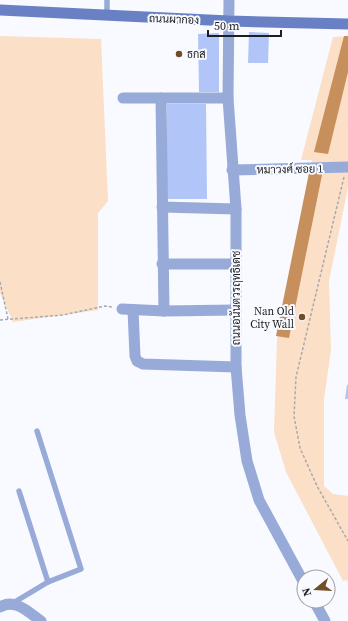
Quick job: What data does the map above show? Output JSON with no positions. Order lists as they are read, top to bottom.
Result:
{
  "streets": {
    "main road": ["ถนนผากอง"],
    "street": ["หมาวงศ์ ซอย 1", "ถนนอนันตวรฤทธิเดช"]
  },
  "crossings": [
    ["ถนนผากอง", "ถนนอนันตวรฤทธิเดช"],
    ["หมาวงศ์ ซอย 1", "ถนนอนันตวรฤทธิเดช"]
  ],
  "places": ["ธกส", "Nan Old City Wall"],
  "scale_bar": "50 m",
  "north": "left"
}
